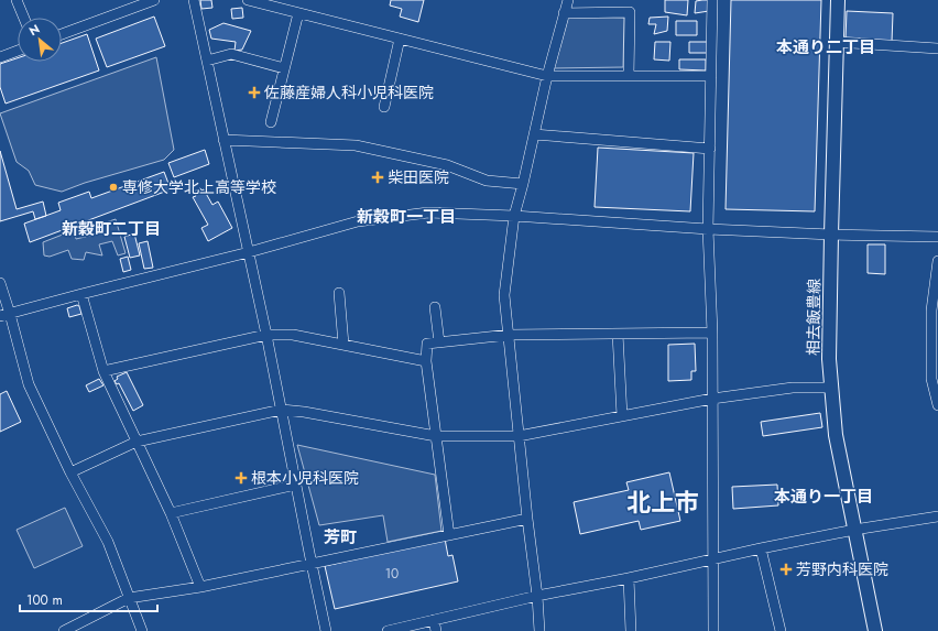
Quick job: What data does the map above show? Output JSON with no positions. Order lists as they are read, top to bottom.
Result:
{
  "streets": {
    "main road": ["相去飯豊線"]
  },
  "districts": [
    "本通り二丁目",
    "新穀町一丁目",
    "新穀町二丁目",
    "本通り一丁目",
    "北上市",
    "芳町"
  ],
  "places": {
    "health": [
      "佐藤産婦人科小児科医院",
      "柴田医院",
      "根本小児科医院",
      "芳野内科医院"
    ],
    "other": ["専修大学北上高等学校"]
  },
  "house_numbers": ["10"],
  "scale_bar": "100 m",
  "north": "top left"
}
